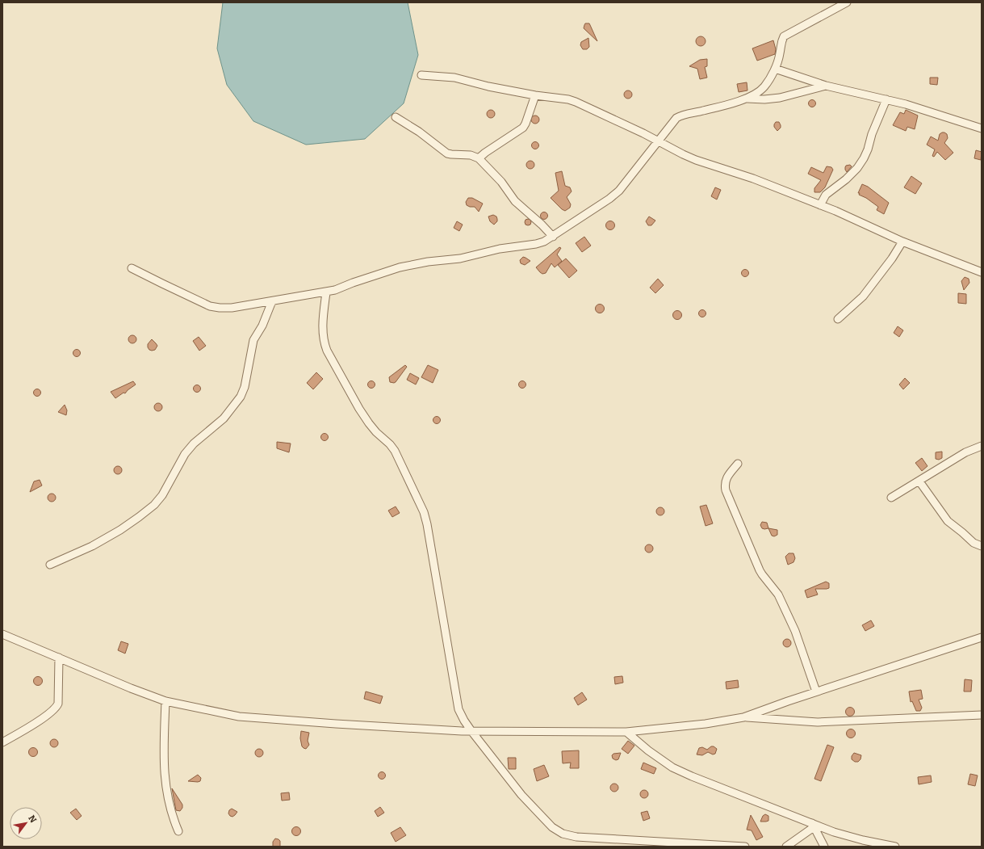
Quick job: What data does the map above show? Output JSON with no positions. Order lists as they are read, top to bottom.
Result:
{
  "north": "top right"
}
